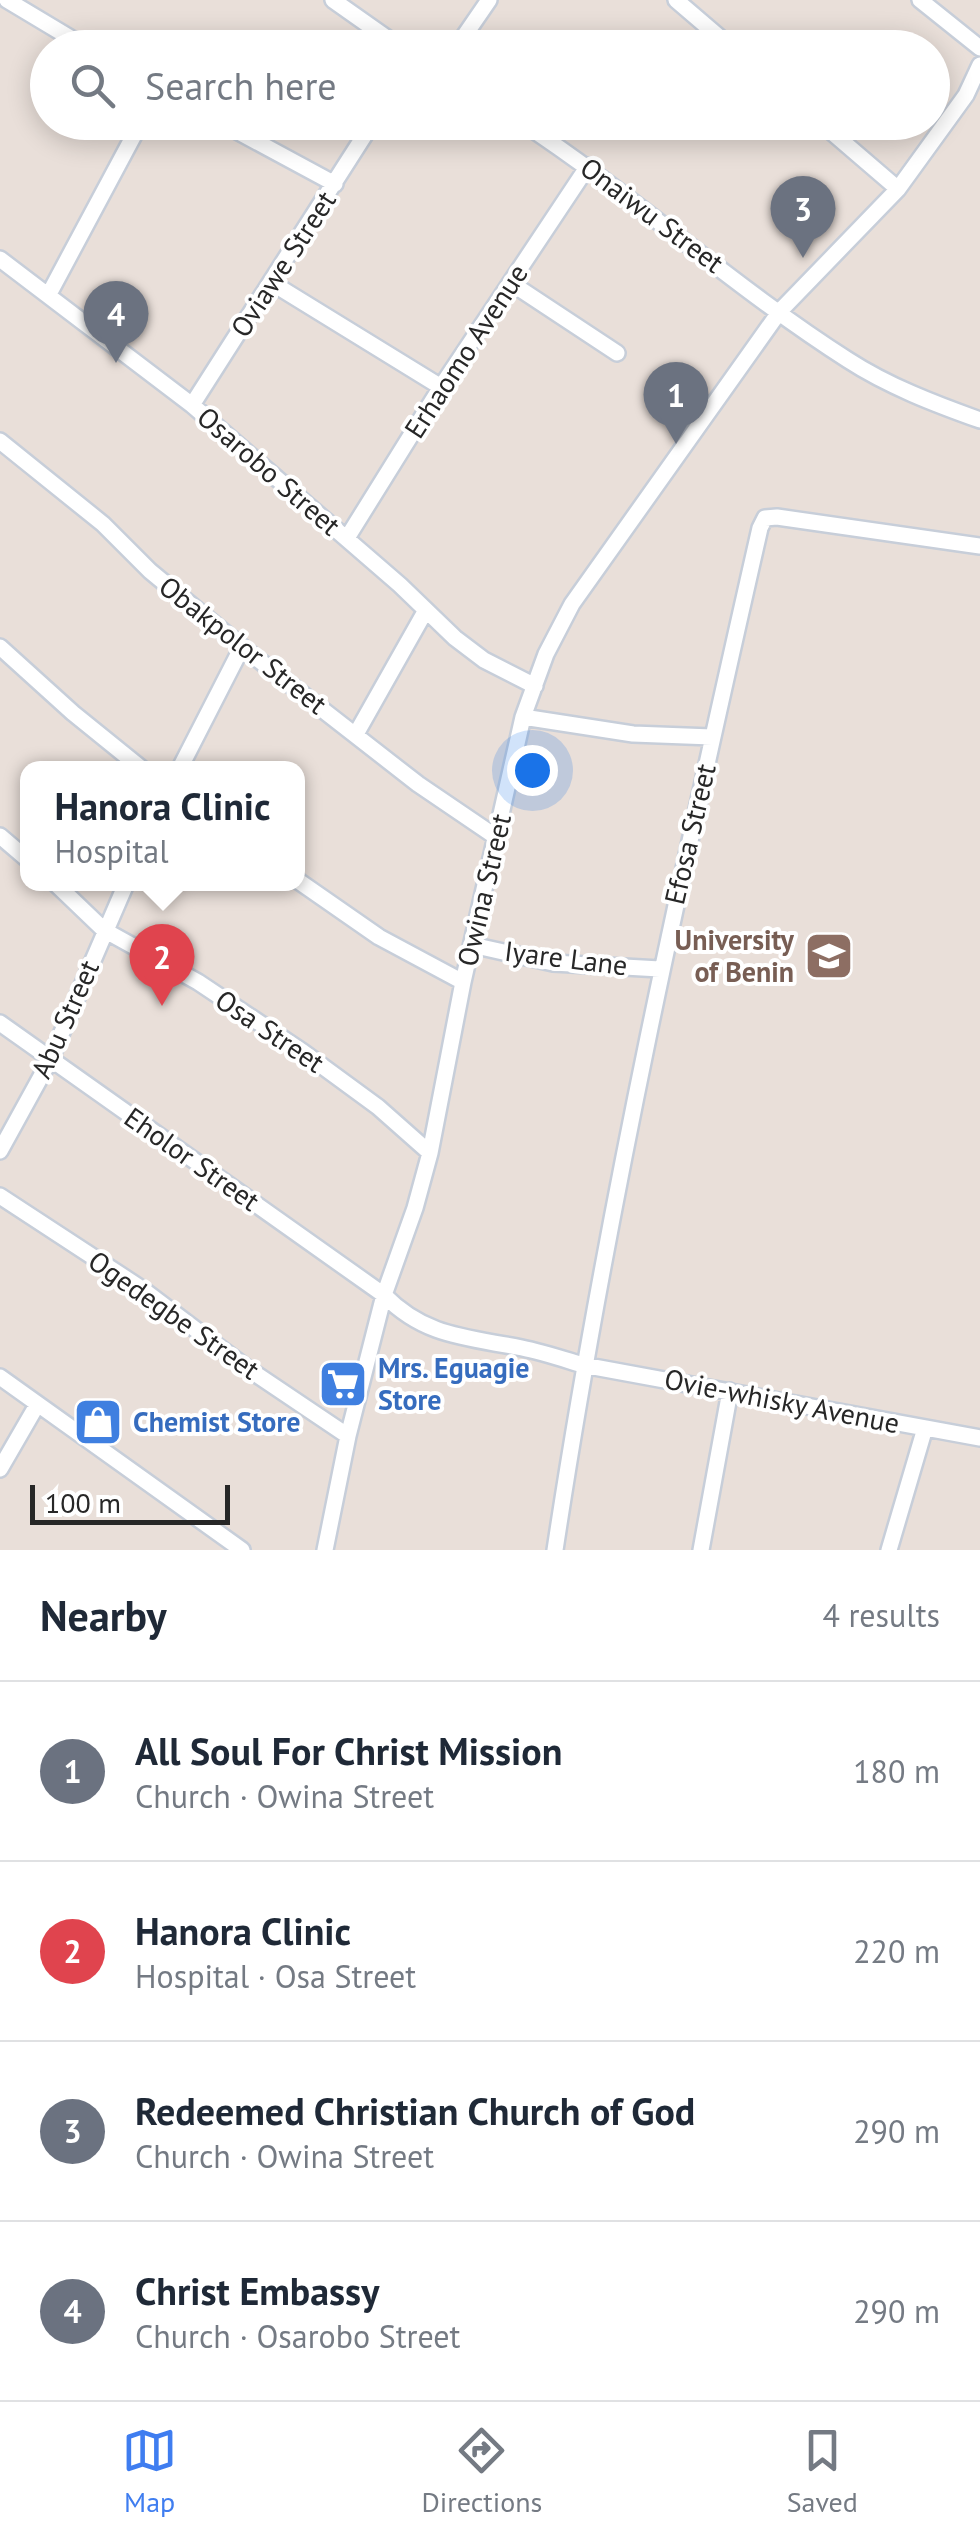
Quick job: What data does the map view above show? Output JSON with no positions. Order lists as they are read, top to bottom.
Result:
{
  "streets": {
    "street": [
      "Onaiwu Street",
      "Oviawe Street",
      "Erhaomo Avenue",
      "Osarobo Street",
      "Obakpolor Street",
      "Efosa Street",
      "Owina Street",
      "Iyare Lane",
      "Abu Street",
      "Osa Street",
      "Eholor Street",
      "Ogedegbe Street",
      "Ovie-whisky Avenue"
    ]
  },
  "crossings": [
    ["Onaiwu Street", "Erhaomo Avenue"],
    ["Onaiwu Street", "Owina Street"],
    ["Oviawe Street", "Osarobo Street"],
    ["Erhaomo Avenue", "Osarobo Street"],
    ["Osarobo Street", "Owina Street"],
    ["Obakpolor Street", "Owina Street"],
    ["Efosa Street", "Iyare Lane"],
    ["Efosa Street", "Eholor Street"],
    ["Efosa Street", "Ovie-whisky Avenue"],
    ["Owina Street", "Iyare Lane"],
    ["Owina Street", "Osa Street"],
    ["Owina Street", "Eholor Street"],
    ["Owina Street", "Ogedegbe Street"],
    ["Abu Street", "Osa Street"],
    ["Abu Street", "Eholor Street"],
    ["Eholor Street", "Ovie-whisky Avenue"]
  ],
  "places": {
    "school or university": ["University of Benin"],
    "supermarket": ["Mrs. Eguagie Store"],
    "shop": ["Chemist Store"]
  },
  "scale_bar": "100 m",
  "page": {
    "search": "Search here",
    "pins": [
      "3",
      "4",
      "1",
      "2"
    ],
    "popup": ["Hanora Clinic", "Hospital"],
    "scale": "100 m",
    "heading": ["Nearby", "4 results"],
    "list": [
      {
        "mark": "1",
        "name": "All Soul For Christ Mission",
        "note": "Church · Owina Street",
        "value": "180 m"
      },
      {
        "mark": "2",
        "name": "Hanora Clinic",
        "note": "Hospital · Osa Street",
        "value": "220 m"
      },
      {
        "mark": "3",
        "name": "Redeemed Christian Church of God",
        "note": "Church · Owina Street",
        "value": "290 m"
      },
      {
        "mark": "4",
        "name": "Christ Embassy",
        "note": "Church · Osarobo Street",
        "value": "290 m"
      }
    ],
    "nav": ["Map", "Directions", "Saved"]
  }
}
